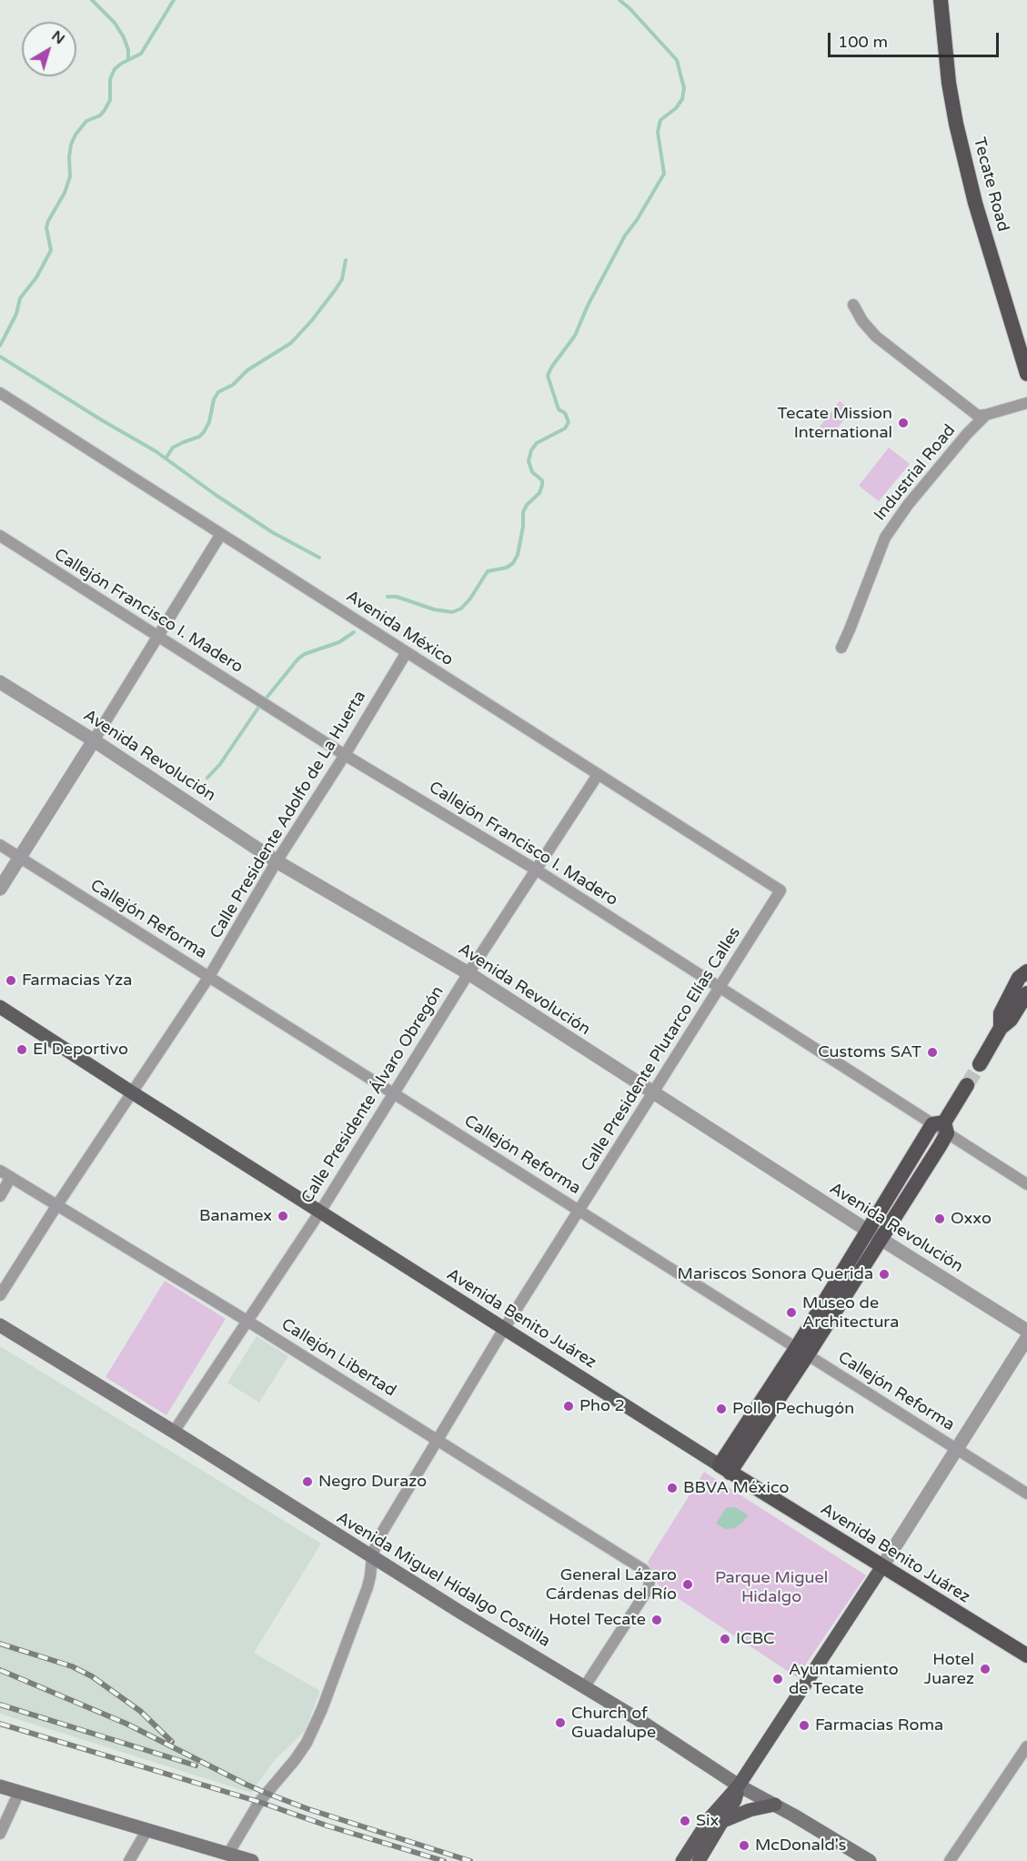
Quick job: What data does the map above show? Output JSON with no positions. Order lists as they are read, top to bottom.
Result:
{
  "streets": {
    "highway": ["Tecate Road", "Avenida Benito Juárez"],
    "main road": ["Avenida Miguel Hidalgo Costilla"],
    "street": [
      "Industrial Road",
      "Callejón Francisco I. Madero",
      "Avenida México",
      "Avenida Revolución",
      "Calle Presidente Adolfo de La Huerta",
      "Callejón Reforma",
      "Calle Presidente Plutarco Elías Calles",
      "Calle Presidente Álvaro Obregón",
      "Callejón Libertad"
    ]
  },
  "crossings": [
    ["Callejón Francisco I. Madero", "Calle Presidente Adolfo de La Huerta"],
    ["Callejón Francisco I. Madero", "Calle Presidente Plutarco Elías Calles"],
    ["Callejón Francisco I. Madero", "Calle Presidente Álvaro Obregón"],
    ["Avenida México", "Calle Presidente Adolfo de La Huerta"],
    ["Avenida México", "Calle Presidente Plutarco Elías Calles"],
    ["Avenida México", "Calle Presidente Álvaro Obregón"],
    ["Avenida Revolución", "Calle Presidente Adolfo de La Huerta"],
    ["Avenida Revolución", "Calle Presidente Plutarco Elías Calles"],
    ["Avenida Revolución", "Calle Presidente Álvaro Obregón"],
    ["Calle Presidente Adolfo de La Huerta", "Callejón Reforma"],
    ["Calle Presidente Adolfo de La Huerta", "Avenida Benito Juárez"],
    ["Calle Presidente Adolfo de La Huerta", "Callejón Libertad"],
    ["Callejón Reforma", "Calle Presidente Plutarco Elías Calles"],
    ["Callejón Reforma", "Calle Presidente Álvaro Obregón"],
    ["Calle Presidente Plutarco Elías Calles", "Avenida Benito Juárez"],
    ["Calle Presidente Plutarco Elías Calles", "Callejón Libertad"],
    ["Calle Presidente Plutarco Elías Calles", "Avenida Miguel Hidalgo Costilla"],
    ["Calle Presidente Álvaro Obregón", "Avenida Benito Juárez"],
    ["Calle Presidente Álvaro Obregón", "Callejón Libertad"],
    ["Calle Presidente Álvaro Obregón", "Avenida Miguel Hidalgo Costilla"],
    ["Callejón Libertad", "Avenida Miguel Hidalgo Costilla"]
  ],
  "parks": ["Parque Miguel Hidalgo"],
  "places": [
    "Tecate Mission International",
    "Farmacias Yza",
    "El Deportivo",
    "Customs SAT",
    "Banamex",
    "Oxxo",
    "Mariscos Sonora Querida",
    "Museo de Architectura",
    "Pho 2",
    "Pollo Pechugón",
    "Negro Durazo",
    "BBVA México",
    "General Lázaro Cárdenas del Río",
    "Hotel Tecate",
    "ICBC",
    "Hotel Juarez",
    "Ayuntamiento de Tecate",
    "Church of Guadalupe",
    "Farmacias Roma",
    "Six",
    "McDonald's"
  ],
  "scale_bar": "100 m",
  "north": "top right"
}
